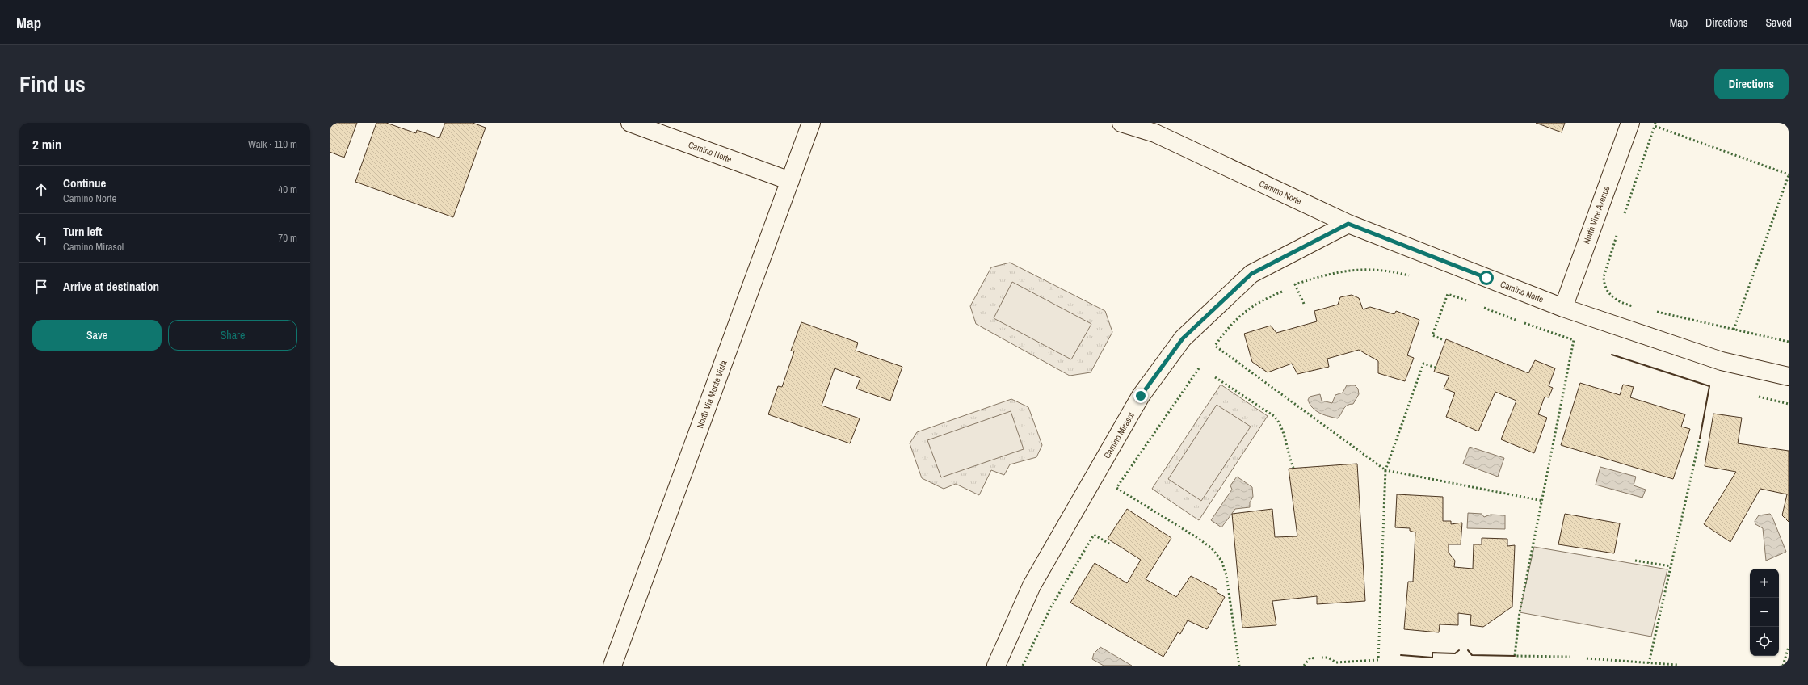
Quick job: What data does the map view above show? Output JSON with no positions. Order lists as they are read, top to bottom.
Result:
{
  "streets": {
    "street": [
      "Camino Norte",
      "North Vine Avenue",
      "North Via Monte Vista",
      "Camino Mirasol"
    ]
  },
  "crossings": [
    ["Camino Norte", "North Vine Avenue"],
    ["Camino Norte", "North Via Monte Vista"],
    ["Camino Norte", "Camino Mirasol"]
  ],
  "page": {
    "header": "Map",
    "nav": ["Map", "Directions", "Saved"],
    "title": "Find us",
    "buttons": [
      "Directions",
      ["Save", "Share"]
    ],
    "heading": ["2 min", "Walk · 110 m"],
    "list": [
      ["Continue", "Camino Norte", "40 m"],
      ["Turn left", "Camino Mirasol", "70 m"],
      "Arrive at destination"
    ],
    "map_buttons": ["+", "−"]
  }
}
